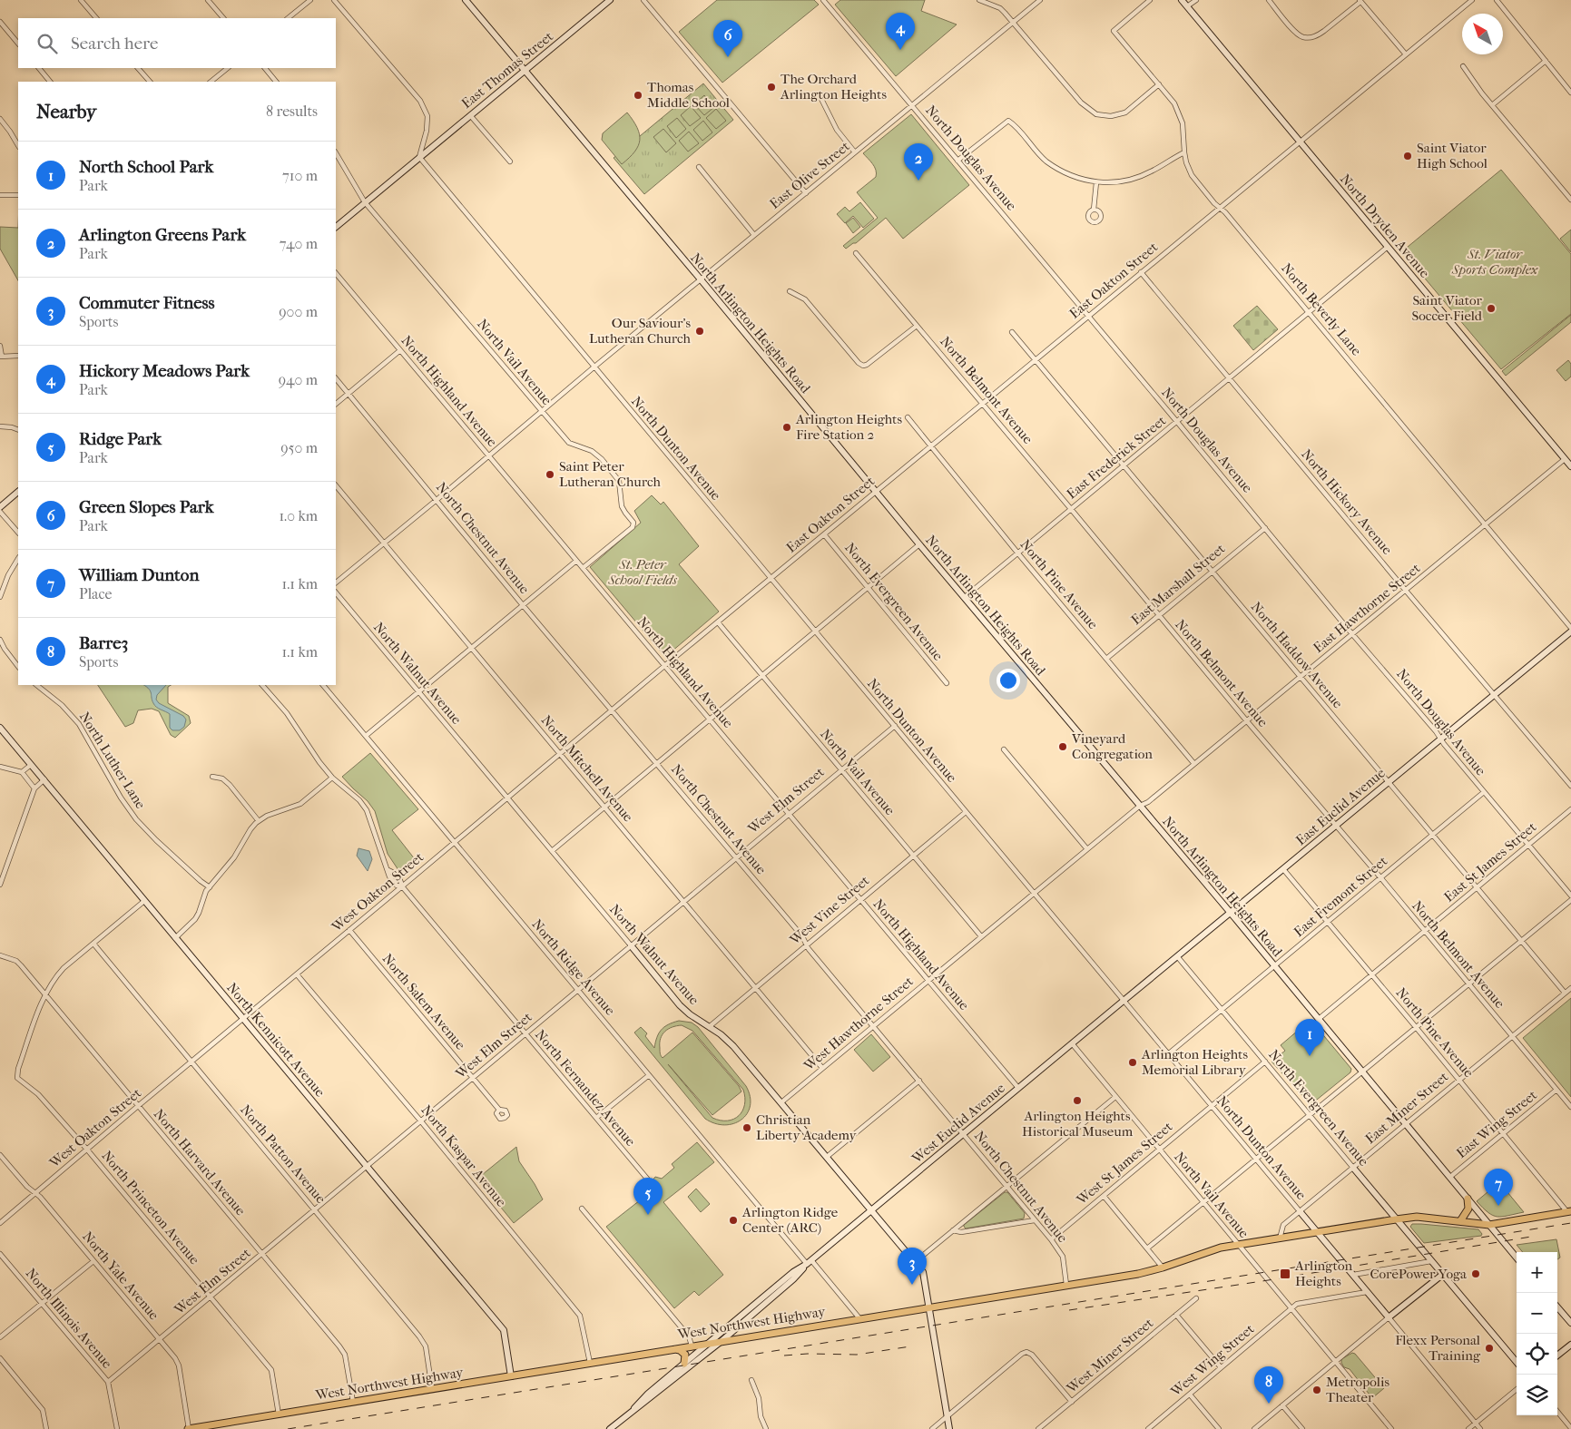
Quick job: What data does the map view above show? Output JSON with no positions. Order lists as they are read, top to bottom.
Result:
{
  "streets": {
    "main road": ["West Northwest Highway"],
    "street": [
      "East Thomas Street",
      "North Douglas Avenue",
      "East Olive Street",
      "North Dryden Avenue",
      "East Oakton Street",
      "North Beverly Lane",
      "North Arlington Heights Road",
      "North Vail Avenue",
      "North Belmont Avenue",
      "North Highland Avenue",
      "North Dunton Avenue",
      "East Frederick Street",
      "North Hickory Avenue",
      "North Chestnut Avenue",
      "North Pine Avenue",
      "East Marshall Street",
      "North Evergreen Avenue",
      "East Hawthorne Street",
      "North Haddow Avenue",
      "North Walnut Avenue",
      "North Luther Lane",
      "North Mitchell Avenue",
      "West Elm Street",
      "East Euclid Avenue",
      "East St James Street",
      "West Oakton Street",
      "East Fremont Street",
      "West Vine Street",
      "North Ridge Avenue",
      "North Salem Avenue",
      "West Hawthorne Street",
      "North Kennicott Avenue",
      "North Fernandez Avenue",
      "East Miner Street",
      "West Euclid Avenue",
      "East Wing Street",
      "North Patton Avenue",
      "North Kaspar Avenue",
      "North Harvard Avenue",
      "West St James Street",
      "North Princeton Avenue",
      "North Yale Avenue",
      "North Illinois Avenue",
      "West Miner Street",
      "West Wing Street"
    ]
  },
  "crossings": [
    ["East Thomas Street", "North Arlington Heights Road"],
    ["East Thomas Street", "North Vail Avenue"],
    ["East Thomas Street", "North Dunton Avenue"],
    ["North Douglas Avenue", "East Olive Street"],
    ["North Douglas Avenue", "East Oakton Street"],
    ["North Douglas Avenue", "East Frederick Street"],
    ["North Douglas Avenue", "East Marshall Street"],
    ["North Douglas Avenue", "East Hawthorne Street"],
    ["North Douglas Avenue", "East Euclid Avenue"],
    ["North Douglas Avenue", "East St James Street"],
    ["North Douglas Avenue", "East Fremont Street"],
    ["East Olive Street", "North Arlington Heights Road"],
    ["East Olive Street", "North Vail Avenue"],
    ["East Olive Street", "North Highland Avenue"],
    ["East Olive Street", "North Dunton Avenue"],
    ["East Olive Street", "North Chestnut Avenue"],
    ["East Olive Street", "North Mitchell Avenue"],
    ["North Dryden Avenue", "East Oakton Street"],
    ["North Dryden Avenue", "East Frederick Street"],
    ["North Dryden Avenue", "East Hawthorne Street"],
    ["East Oakton Street", "North Beverly Lane"],
    ["East Oakton Street", "North Arlington Heights Road"],
    ["East Oakton Street", "North Belmont Avenue"],
    ["East Oakton Street", "North Dunton Avenue"],
    ["East Oakton Street", "North Hickory Avenue"],
    ["East Oakton Street", "North Pine Avenue"],
    ["East Oakton Street", "North Evergreen Avenue"],
    ["East Oakton Street", "North Haddow Avenue"],
    ["East Oakton Street", "West Oakton Street"],
    ["North Beverly Lane", "East Frederick Street"],
    ["North Beverly Lane", "East Hawthorne Street"],
    ["North Arlington Heights Road", "East Frederick Street"],
    ["North Arlington Heights Road", "East Hawthorne Street"],
    ["North Arlington Heights Road", "East Euclid Avenue"],
    ["North Arlington Heights Road", "East St James Street"],
    ["North Arlington Heights Road", "East Fremont Street"],
    ["North Arlington Heights Road", "East Miner Street"],
    ["North Arlington Heights Road", "East Wing Street"],
    ["North Arlington Heights Road", "West Northwest Highway"],
    ["North Vail Avenue", "North Highland Avenue"],
    ["North Vail Avenue", "West Elm Street"],
    ["North Vail Avenue", "West Oakton Street"],
    ["North Vail Avenue", "West Vine Street"],
    ["North Vail Avenue", "West Hawthorne Street"],
    ["North Vail Avenue", "West Euclid Avenue"],
    ["North Vail Avenue", "West St James Street"],
    ["North Vail Avenue", "West Northwest Highway"],
    ["North Vail Avenue", "West Wing Street"],
    ["North Belmont Avenue", "East Frederick Street"],
    ["North Belmont Avenue", "East Marshall Street"],
    ["North Belmont Avenue", "East Hawthorne Street"],
    ["North Belmont Avenue", "East Euclid Avenue"],
    ["North Belmont Avenue", "East St James Street"],
    ["North Belmont Avenue", "East Fremont Street"],
    ["North Belmont Avenue", "East Miner Street"],
    ["North Belmont Avenue", "East Wing Street"],
    ["North Highland Avenue", "West Elm Street"],
    ["North Highland Avenue", "West Oakton Street"],
    ["North Highland Avenue", "West Vine Street"],
    ["North Highland Avenue", "West Hawthorne Street"],
    ["North Highland Avenue", "West Euclid Avenue"],
    ["North Dunton Avenue", "East Hawthorne Street"],
    ["North Dunton Avenue", "West Elm Street"],
    ["North Dunton Avenue", "East Euclid Avenue"],
    ["North Dunton Avenue", "West Oakton Street"],
    ["North Dunton Avenue", "East Fremont Street"],
    ["North Dunton Avenue", "West Vine Street"],
    ["North Dunton Avenue", "West Hawthorne Street"],
    ["North Dunton Avenue", "East Miner Street"],
    ["North Dunton Avenue", "West Euclid Avenue"],
    ["North Dunton Avenue", "West St James Street"],
    ["North Dunton Avenue", "West Northwest Highway"],
    ["East Frederick Street", "North Hickory Avenue"],
    ["East Frederick Street", "North Pine Avenue"],
    ["East Frederick Street", "North Haddow Avenue"],
    ["North Hickory Avenue", "East Hawthorne Street"],
    ["North Hickory Avenue", "East Euclid Avenue"],
    ["North Chestnut Avenue", "West Elm Street"],
    ["North Chestnut Avenue", "West Oakton Street"],
    ["North Chestnut Avenue", "West Vine Street"],
    ["North Chestnut Avenue", "West Hawthorne Street"],
    ["North Chestnut Avenue", "West Euclid Avenue"],
    ["North Chestnut Avenue", "West St James Street"],
    ["North Chestnut Avenue", "West Northwest Highway"],
    ["North Pine Avenue", "East Marshall Street"],
    ["North Pine Avenue", "East Hawthorne Street"],
    ["North Pine Avenue", "East Euclid Avenue"],
    ["North Pine Avenue", "East St James Street"],
    ["North Pine Avenue", "East Fremont Street"],
    ["North Pine Avenue", "East Miner Street"],
    ["North Pine Avenue", "East Wing Street"],
    ["North Pine Avenue", "West Northwest Highway"],
    ["East Marshall Street", "North Haddow Avenue"],
    ["North Evergreen Avenue", "East Euclid Avenue"],
    ["North Evergreen Avenue", "East Fremont Street"],
    ["North Evergreen Avenue", "East Miner Street"],
    ["North Evergreen Avenue", "West Northwest Highway"],
    ["East Hawthorne Street", "North Haddow Avenue"],
    ["East Hawthorne Street", "West Hawthorne Street"],
    ["North Haddow Avenue", "East Euclid Avenue"],
    ["North Haddow Avenue", "East St James Street"],
    ["North Haddow Avenue", "East Fremont Street"],
    ["North Haddow Avenue", "East Miner Street"],
    ["North Walnut Avenue", "West Elm Street"],
    ["North Walnut Avenue", "West Oakton Street"],
    ["North Walnut Avenue", "West Vine Street"],
    ["North Walnut Avenue", "West Hawthorne Street"],
    ["North Walnut Avenue", "West Euclid Avenue"],
    ["North Walnut Avenue", "West Northwest Highway"],
    ["North Mitchell Avenue", "West Elm Street"],
    ["North Mitchell Avenue", "West Oakton Street"],
    ["North Mitchell Avenue", "West Vine Street"],
    ["North Mitchell Avenue", "West Hawthorne Street"],
    ["West Elm Street", "North Ridge Avenue"],
    ["West Elm Street", "North Salem Avenue"],
    ["West Elm Street", "North Kennicott Avenue"],
    ["West Elm Street", "North Fernandez Avenue"],
    ["West Elm Street", "North Patton Avenue"],
    ["West Elm Street", "North Kaspar Avenue"],
    ["West Elm Street", "North Harvard Avenue"],
    ["West Elm Street", "North Princeton Avenue"],
    ["West Elm Street", "North Yale Avenue"],
    ["West Elm Street", "North Illinois Avenue"],
    ["East Euclid Avenue", "West Euclid Avenue"],
    ["West Oakton Street", "North Ridge Avenue"],
    ["West Oakton Street", "North Salem Avenue"],
    ["West Oakton Street", "North Kennicott Avenue"],
    ["West Oakton Street", "North Fernandez Avenue"],
    ["West Oakton Street", "North Patton Avenue"],
    ["West Oakton Street", "North Kaspar Avenue"],
    ["West Oakton Street", "North Harvard Avenue"],
    ["West Oakton Street", "North Princeton Avenue"],
    ["West Oakton Street", "North Yale Avenue"],
    ["North Ridge Avenue", "West Euclid Avenue"],
    ["North Ridge Avenue", "West Northwest Highway"],
    ["North Kennicott Avenue", "West Northwest Highway"],
    ["West Euclid Avenue", "West Northwest Highway"],
    ["North Patton Avenue", "West Northwest Highway"],
    ["North Kaspar Avenue", "West Northwest Highway"],
    ["North Harvard Avenue", "North Princeton Avenue"],
    ["North Harvard Avenue", "West Northwest Highway"],
    ["North Princeton Avenue", "West Northwest Highway"],
    ["North Yale Avenue", "West Northwest Highway"]
  ],
  "parks": ["St. Viator Sports Complex", "St. Peter School Fields"],
  "places": {
    "other": [
      "The Orchard Arlington Heights",
      "Thomas Middle School",
      "Saint Viator High School",
      "Saint Viator Soccer Field",
      "Our Saviour's Lutheran Church",
      "Arlington Heights Fire Station 2",
      "Saint Peter Lutheran Church",
      "Vineyard Congregation",
      "Arlington Heights Memorial Library",
      "Arlington Heights Historical Museum",
      "Christian Liberty Academy",
      "Arlington Ridge Center (ARC)",
      "CorePower Yoga",
      "Flexx Personal Training",
      "Metropolis Theater"
    ],
    "transit": ["Arlington Heights"]
  },
  "north": "top left",
  "page": {
    "pins": [
      "4",
      "6",
      "2",
      "1",
      "7",
      "5",
      "3",
      "8"
    ],
    "search": "Search here",
    "heading": ["Nearby", "8 results"],
    "list": [
      {
        "mark": "1",
        "name": "North School Park",
        "note": "Park",
        "value": "710 m"
      },
      {
        "mark": "2",
        "name": "Arlington Greens Park",
        "note": "Park",
        "value": "740 m"
      },
      {
        "mark": "3",
        "name": "Commuter Fitness",
        "note": "Sports",
        "value": "900 m"
      },
      {
        "mark": "4",
        "name": "Hickory Meadows Park",
        "note": "Park",
        "value": "940 m"
      },
      {
        "mark": "5",
        "name": "Ridge Park",
        "note": "Park",
        "value": "950 m"
      },
      {
        "mark": "6",
        "name": "Green Slopes Park",
        "note": "Park",
        "value": "1.0 km"
      },
      {
        "mark": "7",
        "name": "William Dunton",
        "note": "Place",
        "value": "1.1 km"
      },
      {
        "mark": "8",
        "name": "Barre3",
        "note": "Sports",
        "value": "1.1 km"
      }
    ],
    "map_buttons": ["+", "−"]
  }
}
